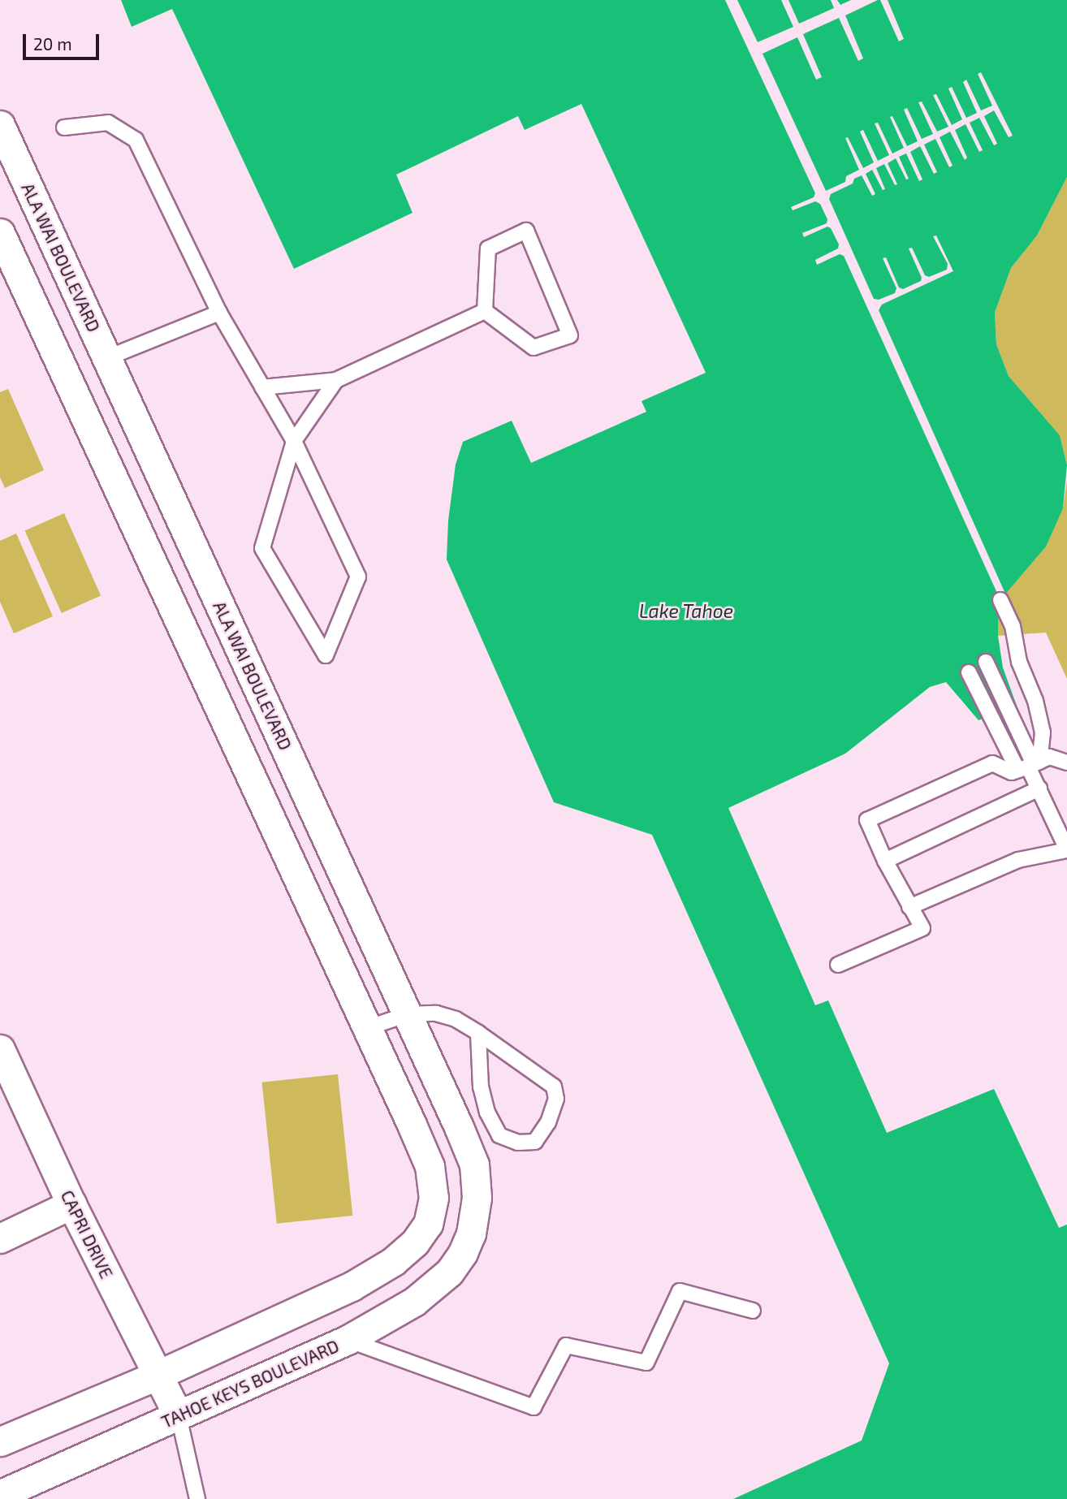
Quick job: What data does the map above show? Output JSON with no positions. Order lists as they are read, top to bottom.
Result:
{
  "streets": {
    "street": ["ALA WAI BOULEVARD", "CAPRI DRIVE", "TAHOE KEYS BOULEVARD"]
  },
  "crossings": [
    ["ALA WAI BOULEVARD", "TAHOE KEYS BOULEVARD"],
    ["CAPRI DRIVE", "TAHOE KEYS BOULEVARD"]
  ],
  "water": ["Lake Tahoe"],
  "scale_bar": "20 m"
}
